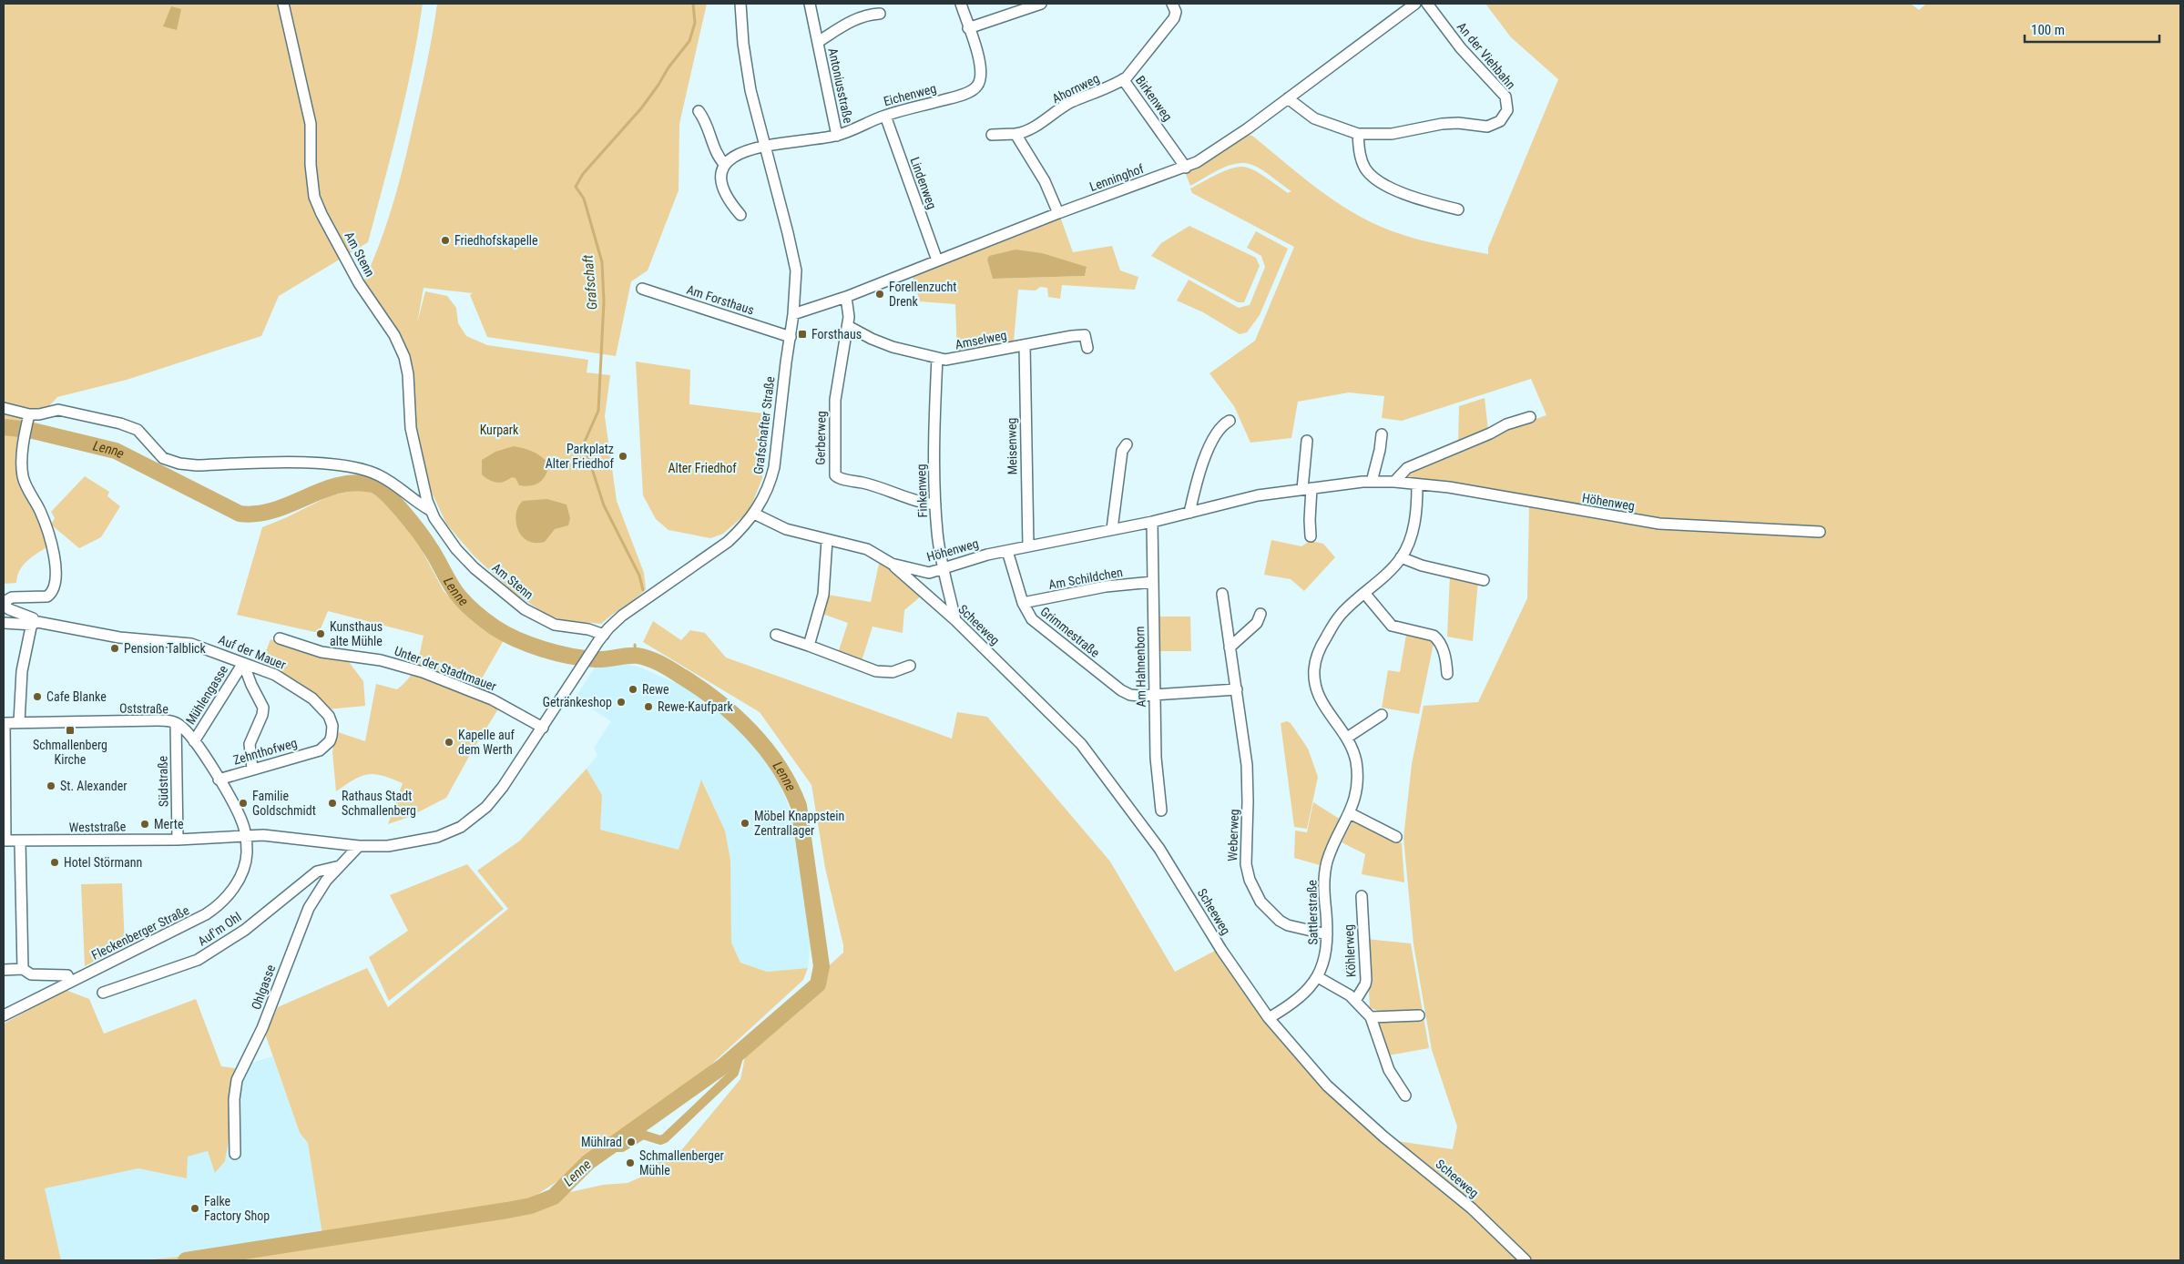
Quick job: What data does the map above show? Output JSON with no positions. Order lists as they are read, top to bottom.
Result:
{
  "streets": {
    "street": [
      "An der Viehbahn",
      "Antoniusstraße",
      "Ahornweg",
      "Eichenweg",
      "Birkenweg",
      "Lenninghof",
      "Lindenweg",
      "Am Stenn",
      "Am Forsthaus",
      "Amselweg",
      "Grafschafter Straße",
      "Gerberweg",
      "Meisenweg",
      "Finkenweg",
      "Höhenweg",
      "Am Schildchen",
      "Scheeweg",
      "Grimmestraße",
      "Auf der Mauer",
      "Am Hahnenborn",
      "Unter der Stadtmauer",
      "Mühlengasse",
      "Oststraße",
      "Zehnthofweg",
      "Südstraße",
      "Weststraße",
      "Weberweg",
      "Sattlerstraße",
      "Auf'm Ohl",
      "Fleckenberger Straße",
      "Köhlerweg",
      "Ohlgasse"
    ]
  },
  "crossings": [
    ["An der Viehbahn", "Lenninghof"],
    ["Antoniusstraße", "Eichenweg"],
    ["Ahornweg", "Birkenweg"],
    ["Eichenweg", "Lindenweg"],
    ["Eichenweg", "Grafschafter Straße"],
    ["Birkenweg", "Lenninghof"],
    ["Lenninghof", "Lindenweg"],
    ["Lenninghof", "Grafschafter Straße"],
    ["Lenninghof", "Gerberweg"],
    ["Am Stenn", "Grafschafter Straße"],
    ["Am Forsthaus", "Grafschafter Straße"],
    ["Amselweg", "Gerberweg"],
    ["Amselweg", "Meisenweg"],
    ["Amselweg", "Finkenweg"],
    ["Grafschafter Straße", "Höhenweg"],
    ["Grafschafter Straße", "Unter der Stadtmauer"],
    ["Grafschafter Straße", "Weststraße"],
    ["Grafschafter Straße", "Ohlgasse"],
    ["Gerberweg", "Finkenweg"],
    ["Meisenweg", "Höhenweg"],
    ["Finkenweg", "Höhenweg"],
    ["Finkenweg", "Scheeweg"],
    ["Höhenweg", "Scheeweg"],
    ["Höhenweg", "Grimmestraße"],
    ["Höhenweg", "Am Hahnenborn"],
    ["Höhenweg", "Sattlerstraße"],
    ["Am Schildchen", "Grimmestraße"],
    ["Am Schildchen", "Am Hahnenborn"],
    ["Scheeweg", "Sattlerstraße"],
    ["Grimmestraße", "Am Hahnenborn"],
    ["Auf der Mauer", "Mühlengasse"],
    ["Auf der Mauer", "Zehnthofweg"],
    ["Mühlengasse", "Oststraße"],
    ["Oststraße", "Zehnthofweg"],
    ["Oststraße", "Südstraße"],
    ["Oststraße", "Weststraße"],
    ["Oststraße", "Fleckenberger Straße"],
    ["Südstraße", "Weststraße"],
    ["Weststraße", "Fleckenberger Straße"],
    ["Weststraße", "Ohlgasse"],
    ["Weberweg", "Sattlerstraße"],
    ["Sattlerstraße", "Köhlerweg"],
    ["Auf'm Ohl", "Ohlgasse"]
  ],
  "water": ["Grafschaft", "Lenne"],
  "parks": ["Kurpark", "Alter Friedhof"],
  "places": {
    "other": [
      "Friedhofskapelle",
      "Forellenzucht Drenk",
      "Parkplatz Alter Friedhof",
      "Kunsthaus alte Mühle",
      "Pension Talblick",
      "Rewe",
      "Cafe Blanke",
      "Getränkeshop",
      "Rewe-Kaufpark",
      "Kapelle auf dem Werth",
      "St. Alexander",
      "Familie Goldschmidt",
      "Rathaus Stadt Schmallenberg",
      "Möbel Knappstein Zentrallager",
      "Merte",
      "Hotel Störmann",
      "Mühlrad",
      "Schmallenberger Mühle",
      "Falke Factory Shop"
    ],
    "transit": ["Forsthaus", "Schmallenberg Kirche"]
  },
  "scale_bar": "100 m"
}
